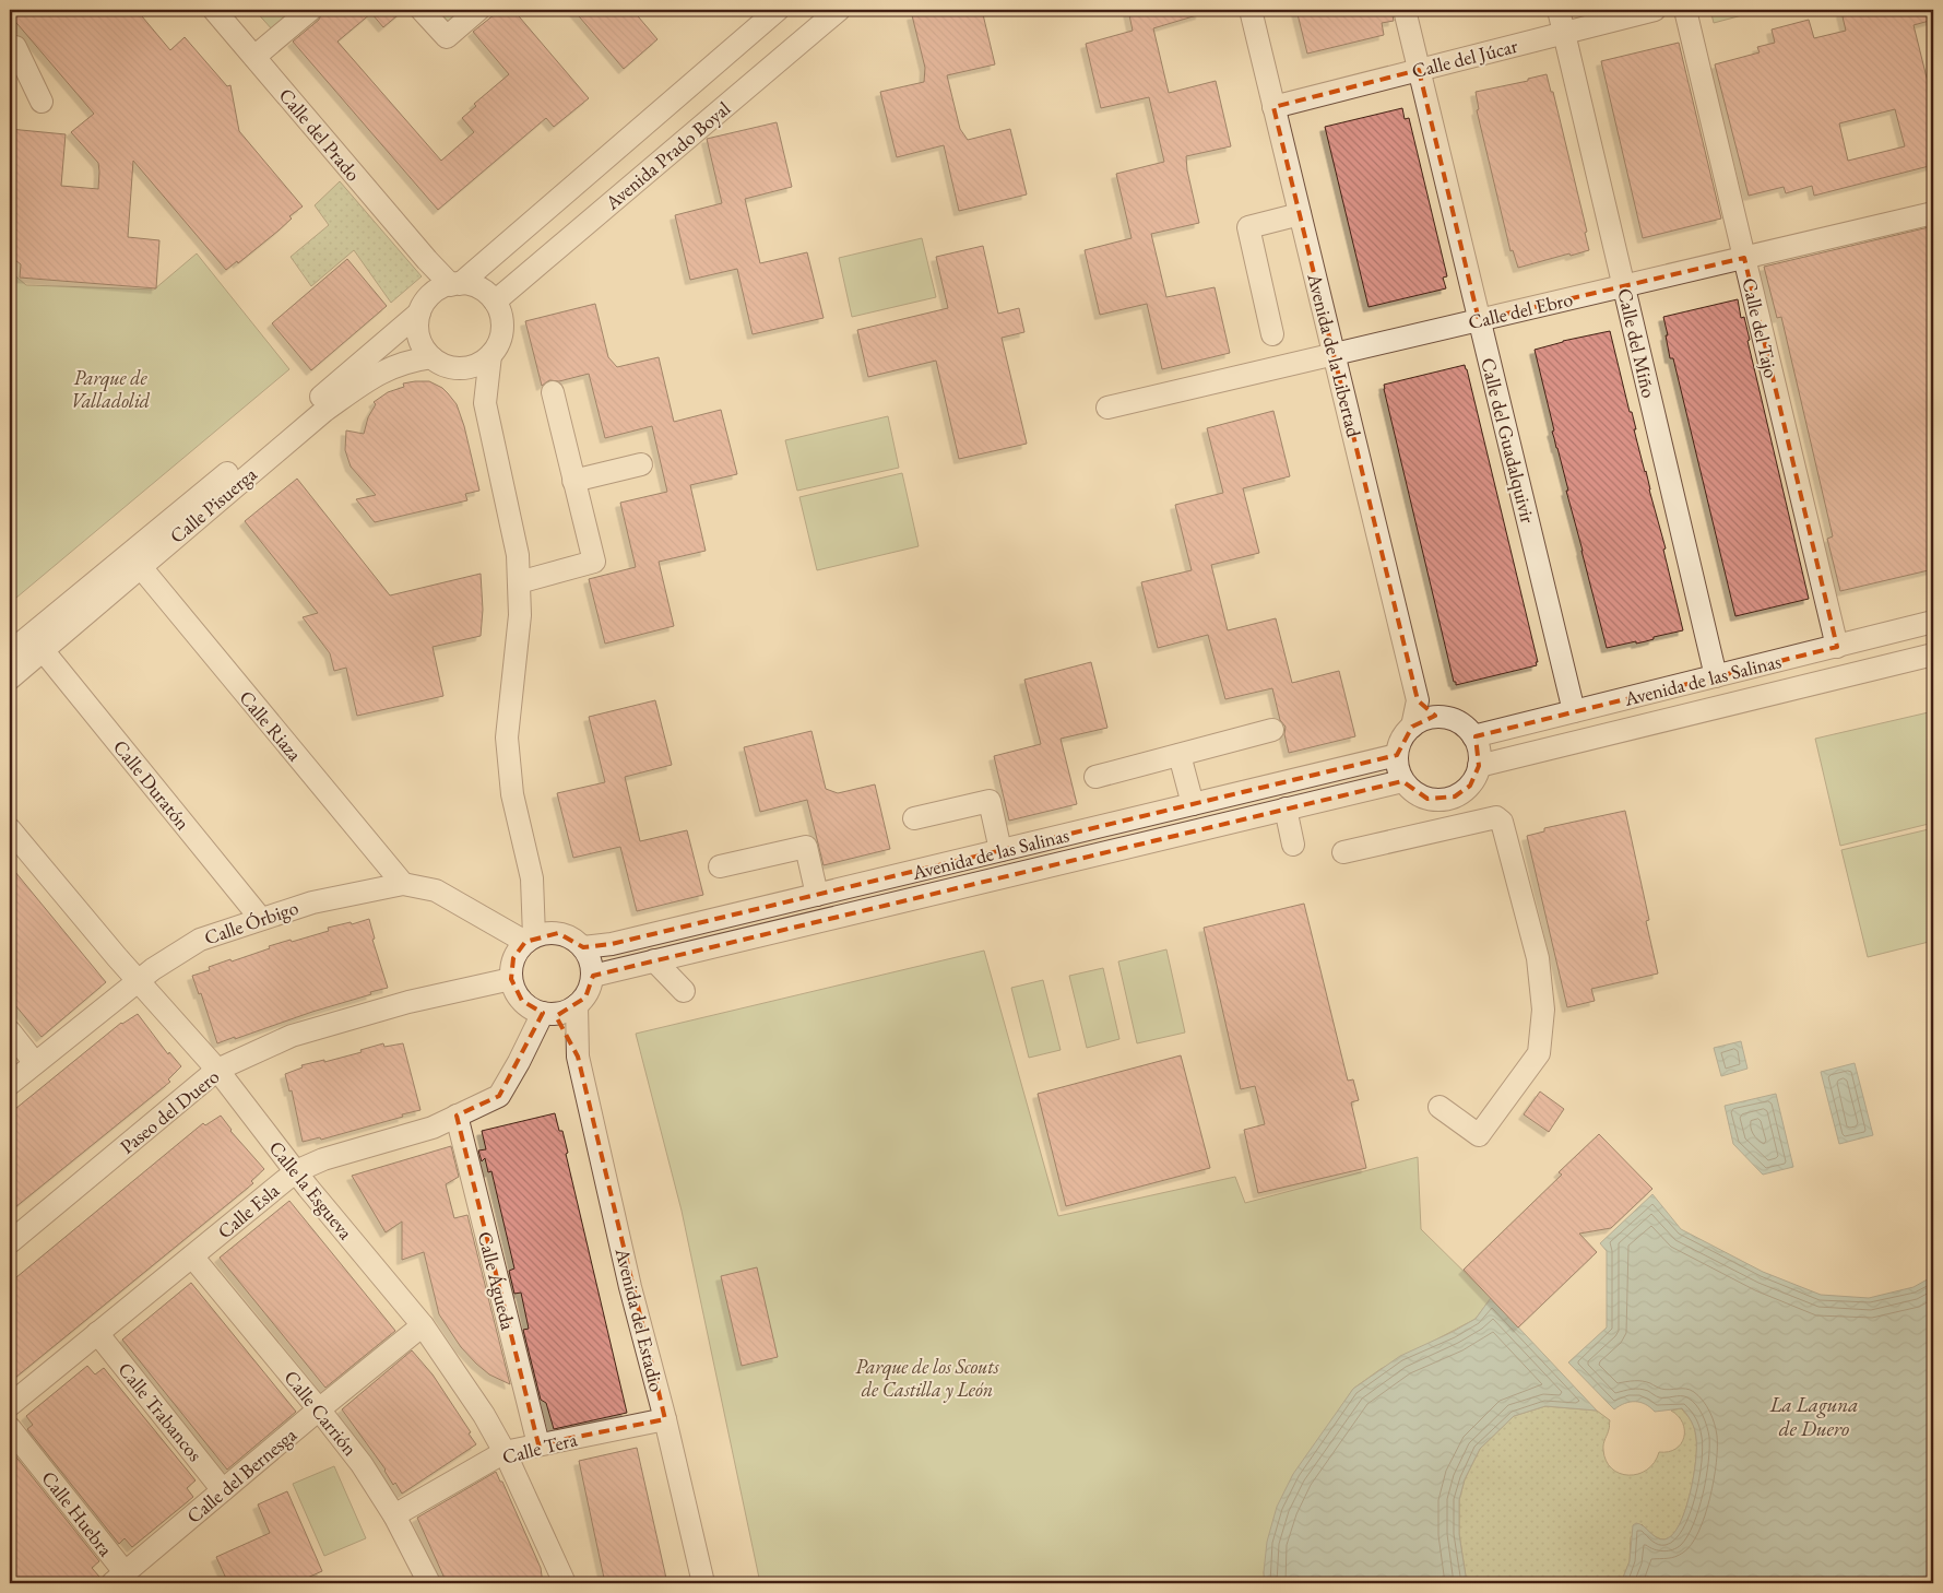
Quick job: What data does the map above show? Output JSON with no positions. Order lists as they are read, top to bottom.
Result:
{
  "streets": {
    "street": [
      "Calle del Júcar",
      "Calle del Prado",
      "Avenida Prado Boyal",
      "Calle del Ebro",
      "Calle del Tajo",
      "Calle del Miño",
      "Avenida de la Libertad",
      "Calle del Guadalquivir",
      "Calle Pisuerga",
      "Avenida de las Salinas",
      "Calle Riaza",
      "Calle Duratón",
      "Calle Órbigo",
      "Paseo del Duero",
      "Calle la Esgueva",
      "Calle Esla",
      "Calle Águeda",
      "Avenida del Estadio",
      "Calle Trabancos",
      "Calle Carrión",
      "Calle Tera",
      "Calle del Bernesga",
      "Calle Huebra"
    ]
  },
  "crossings": [
    ["Calle del Júcar", "Calle del Miño"],
    ["Calle del Júcar", "Avenida de la Libertad"],
    ["Calle del Júcar", "Calle del Guadalquivir"],
    ["Calle del Prado", "Avenida Prado Boyal"],
    ["Calle del Prado", "Calle Pisuerga"],
    ["Avenida Prado Boyal", "Calle Pisuerga"],
    ["Calle del Ebro", "Calle del Tajo"],
    ["Calle del Ebro", "Calle del Miño"],
    ["Calle del Ebro", "Avenida de la Libertad"],
    ["Calle del Ebro", "Calle del Guadalquivir"],
    ["Calle del Tajo", "Avenida de las Salinas"],
    ["Calle del Miño", "Avenida de las Salinas"],
    ["Avenida de la Libertad", "Avenida de las Salinas"],
    ["Calle del Guadalquivir", "Avenida de las Salinas"],
    ["Calle Pisuerga", "Calle Riaza"],
    ["Calle Pisuerga", "Calle Duratón"],
    ["Avenida de las Salinas", "Calle Órbigo"],
    ["Avenida de las Salinas", "Paseo del Duero"],
    ["Avenida de las Salinas", "Calle Esla"],
    ["Avenida de las Salinas", "Avenida del Estadio"],
    ["Calle Riaza", "Calle Órbigo"],
    ["Calle Duratón", "Calle Órbigo"],
    ["Calle Órbigo", "Paseo del Duero"],
    ["Calle Órbigo", "Calle la Esgueva"],
    ["Calle Órbigo", "Calle Esla"],
    ["Calle Órbigo", "Avenida del Estadio"],
    ["Paseo del Duero", "Calle la Esgueva"],
    ["Paseo del Duero", "Calle Esla"],
    ["Paseo del Duero", "Avenida del Estadio"],
    ["Calle la Esgueva", "Calle Esla"],
    ["Calle la Esgueva", "Calle Tera"],
    ["Calle la Esgueva", "Calle del Bernesga"],
    ["Calle Esla", "Calle Águeda"],
    ["Calle Esla", "Avenida del Estadio"],
    ["Calle Esla", "Calle Trabancos"],
    ["Calle Esla", "Calle Carrión"],
    ["Calle Águeda", "Calle Tera"],
    ["Avenida del Estadio", "Calle Tera"],
    ["Calle Trabancos", "Calle del Bernesga"],
    ["Calle Carrión", "Calle Tera"],
    ["Calle Carrión", "Calle del Bernesga"],
    ["Calle del Bernesga", "Calle Huebra"]
  ],
  "water": ["La Laguna de Duero"],
  "parks": ["Parque de Valladolid", "Parque de los Scouts de Castilla y León"]
}
